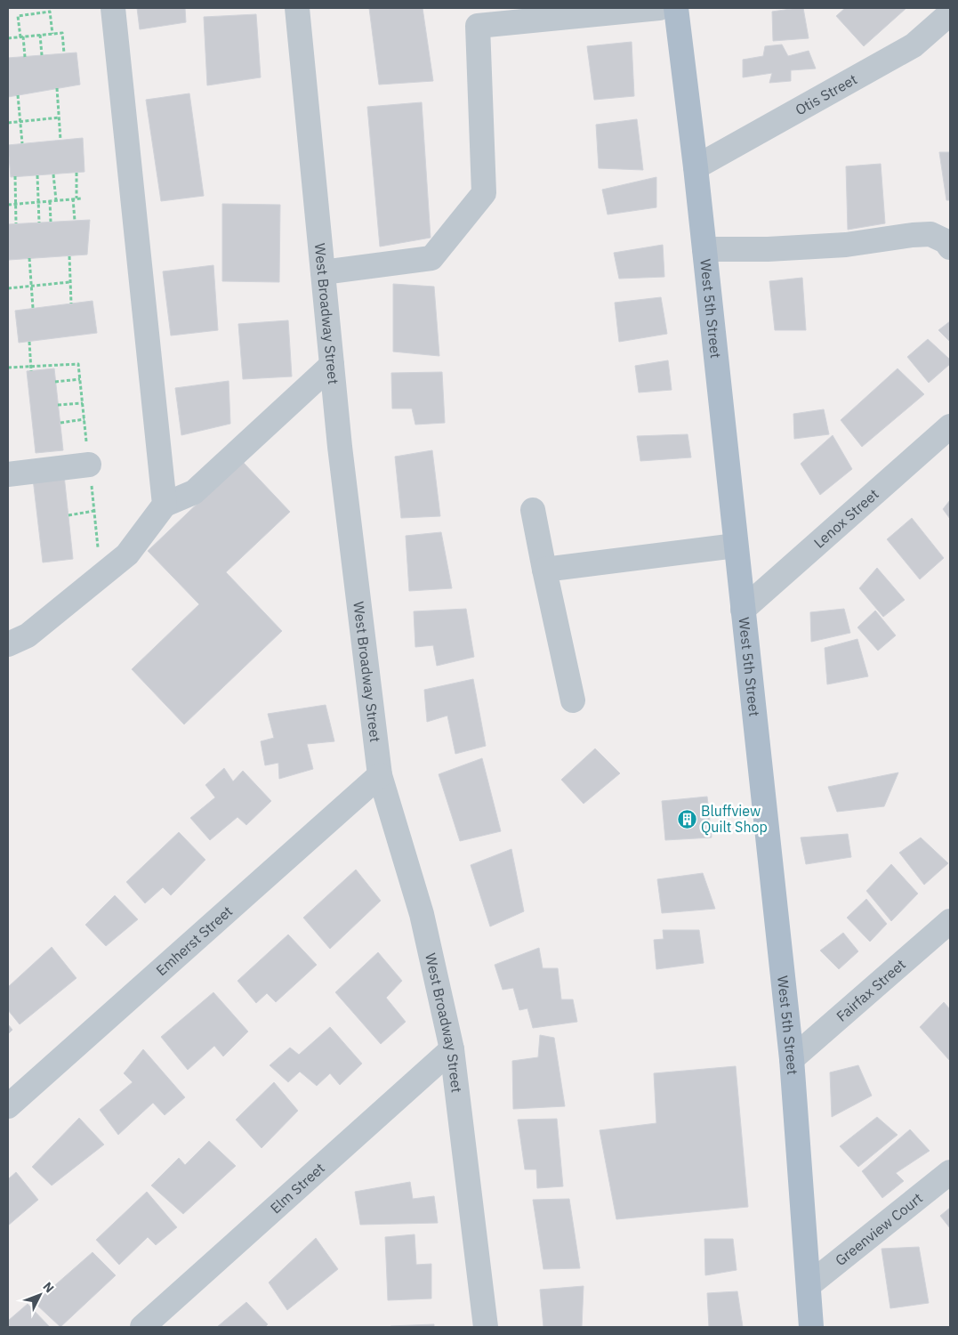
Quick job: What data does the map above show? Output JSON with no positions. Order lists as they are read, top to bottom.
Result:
{
  "streets": {
    "main road": ["West 5th Street"],
    "street": [
      "Otis Street",
      "West Broadway Street",
      "Lenox Street",
      "Emherst Street",
      "Fairfax Street",
      "Elm Street",
      "Greenview Court"
    ]
  },
  "crossings": [
    ["Otis Street", "West 5th Street"],
    ["West 5th Street", "Lenox Street"],
    ["West 5th Street", "Fairfax Street"],
    ["West 5th Street", "Greenview Court"],
    ["West Broadway Street", "Emherst Street"],
    ["West Broadway Street", "Elm Street"]
  ],
  "places": {
    "building": ["Bluffview Quilt Shop"]
  },
  "north": "top right"
}
